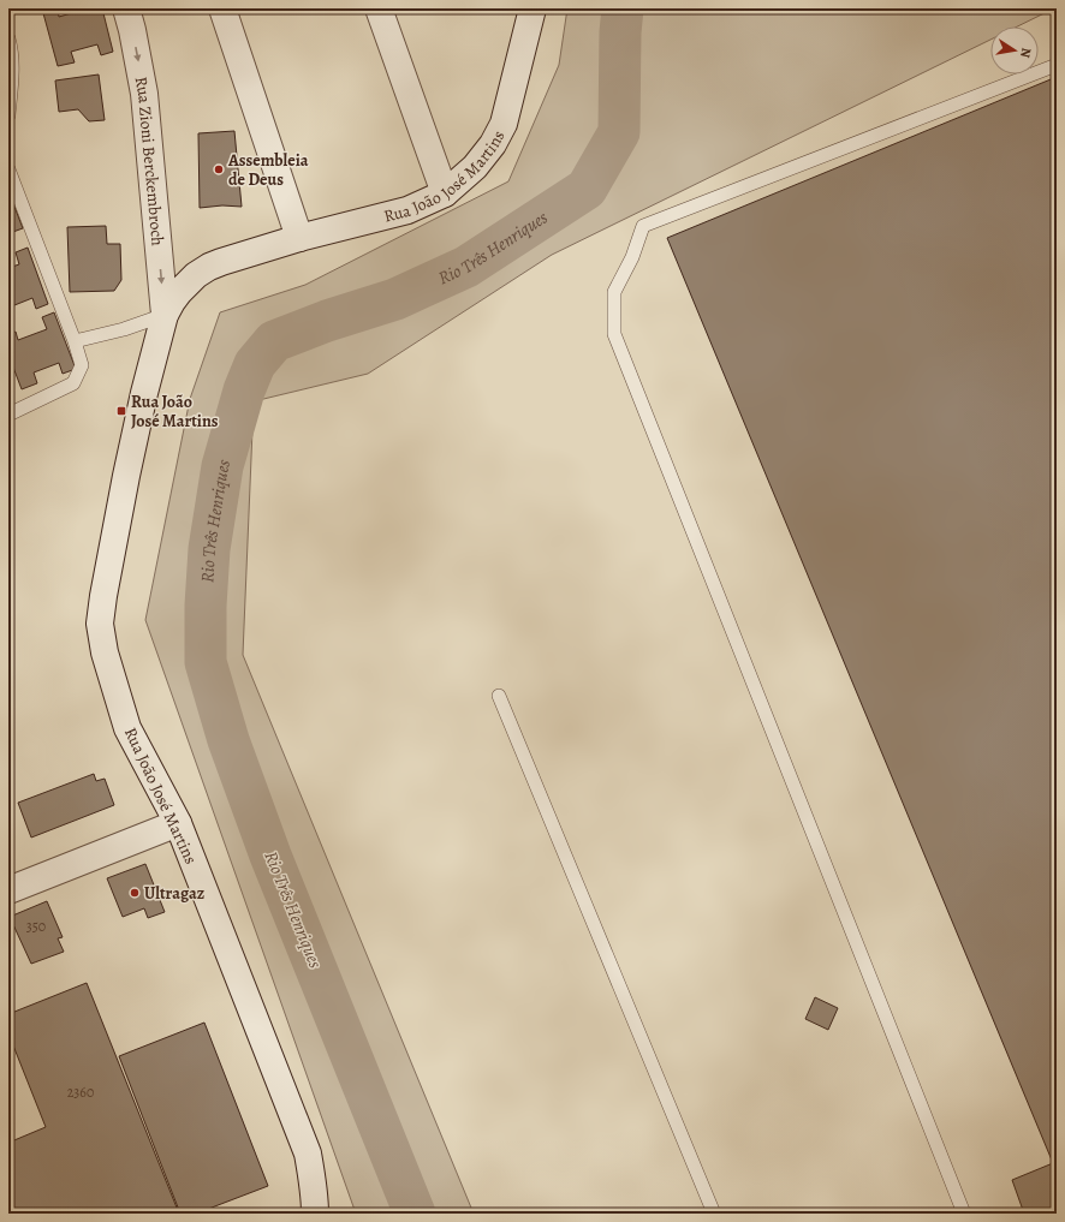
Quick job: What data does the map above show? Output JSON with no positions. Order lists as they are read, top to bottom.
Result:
{
  "streets": {
    "main road": ["Rua Zioni Berckembroch", "Rua João José Martins"]
  },
  "crossings": [
    ["Rua Zioni Berckembroch", "Rua João José Martins"]
  ],
  "water": ["Rio Três Henriques"],
  "places": {
    "other": ["Assembleia de Deus", "Ultragaz"],
    "transit": ["Rua João José Martins"]
  },
  "house_numbers": ["350", "2360"],
  "north": "right"
}
